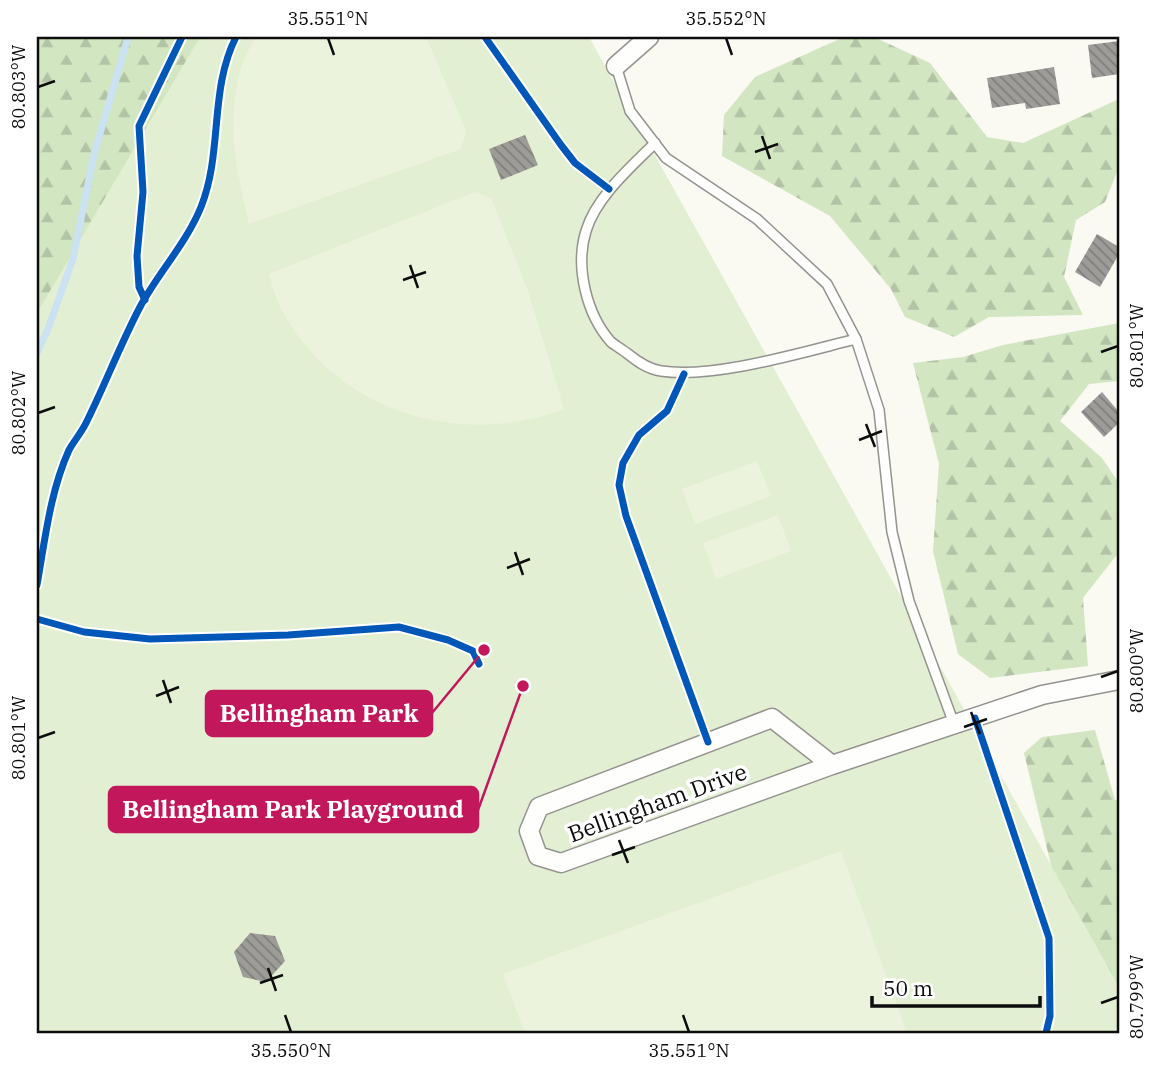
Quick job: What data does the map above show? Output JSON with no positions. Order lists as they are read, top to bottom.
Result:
{
  "streets": {
    "street": ["Bellingham Drive"]
  },
  "places": ["Bellingham Park", "Bellingham Park Playground"],
  "scale_bar": "50 m",
  "coordinates": [
    "35.551°N",
    "35.552°N",
    "80.803°W",
    "80.801°W",
    "80.802°W",
    "80.800°W",
    "80.799°W",
    "35.550°N"
  ]
}
